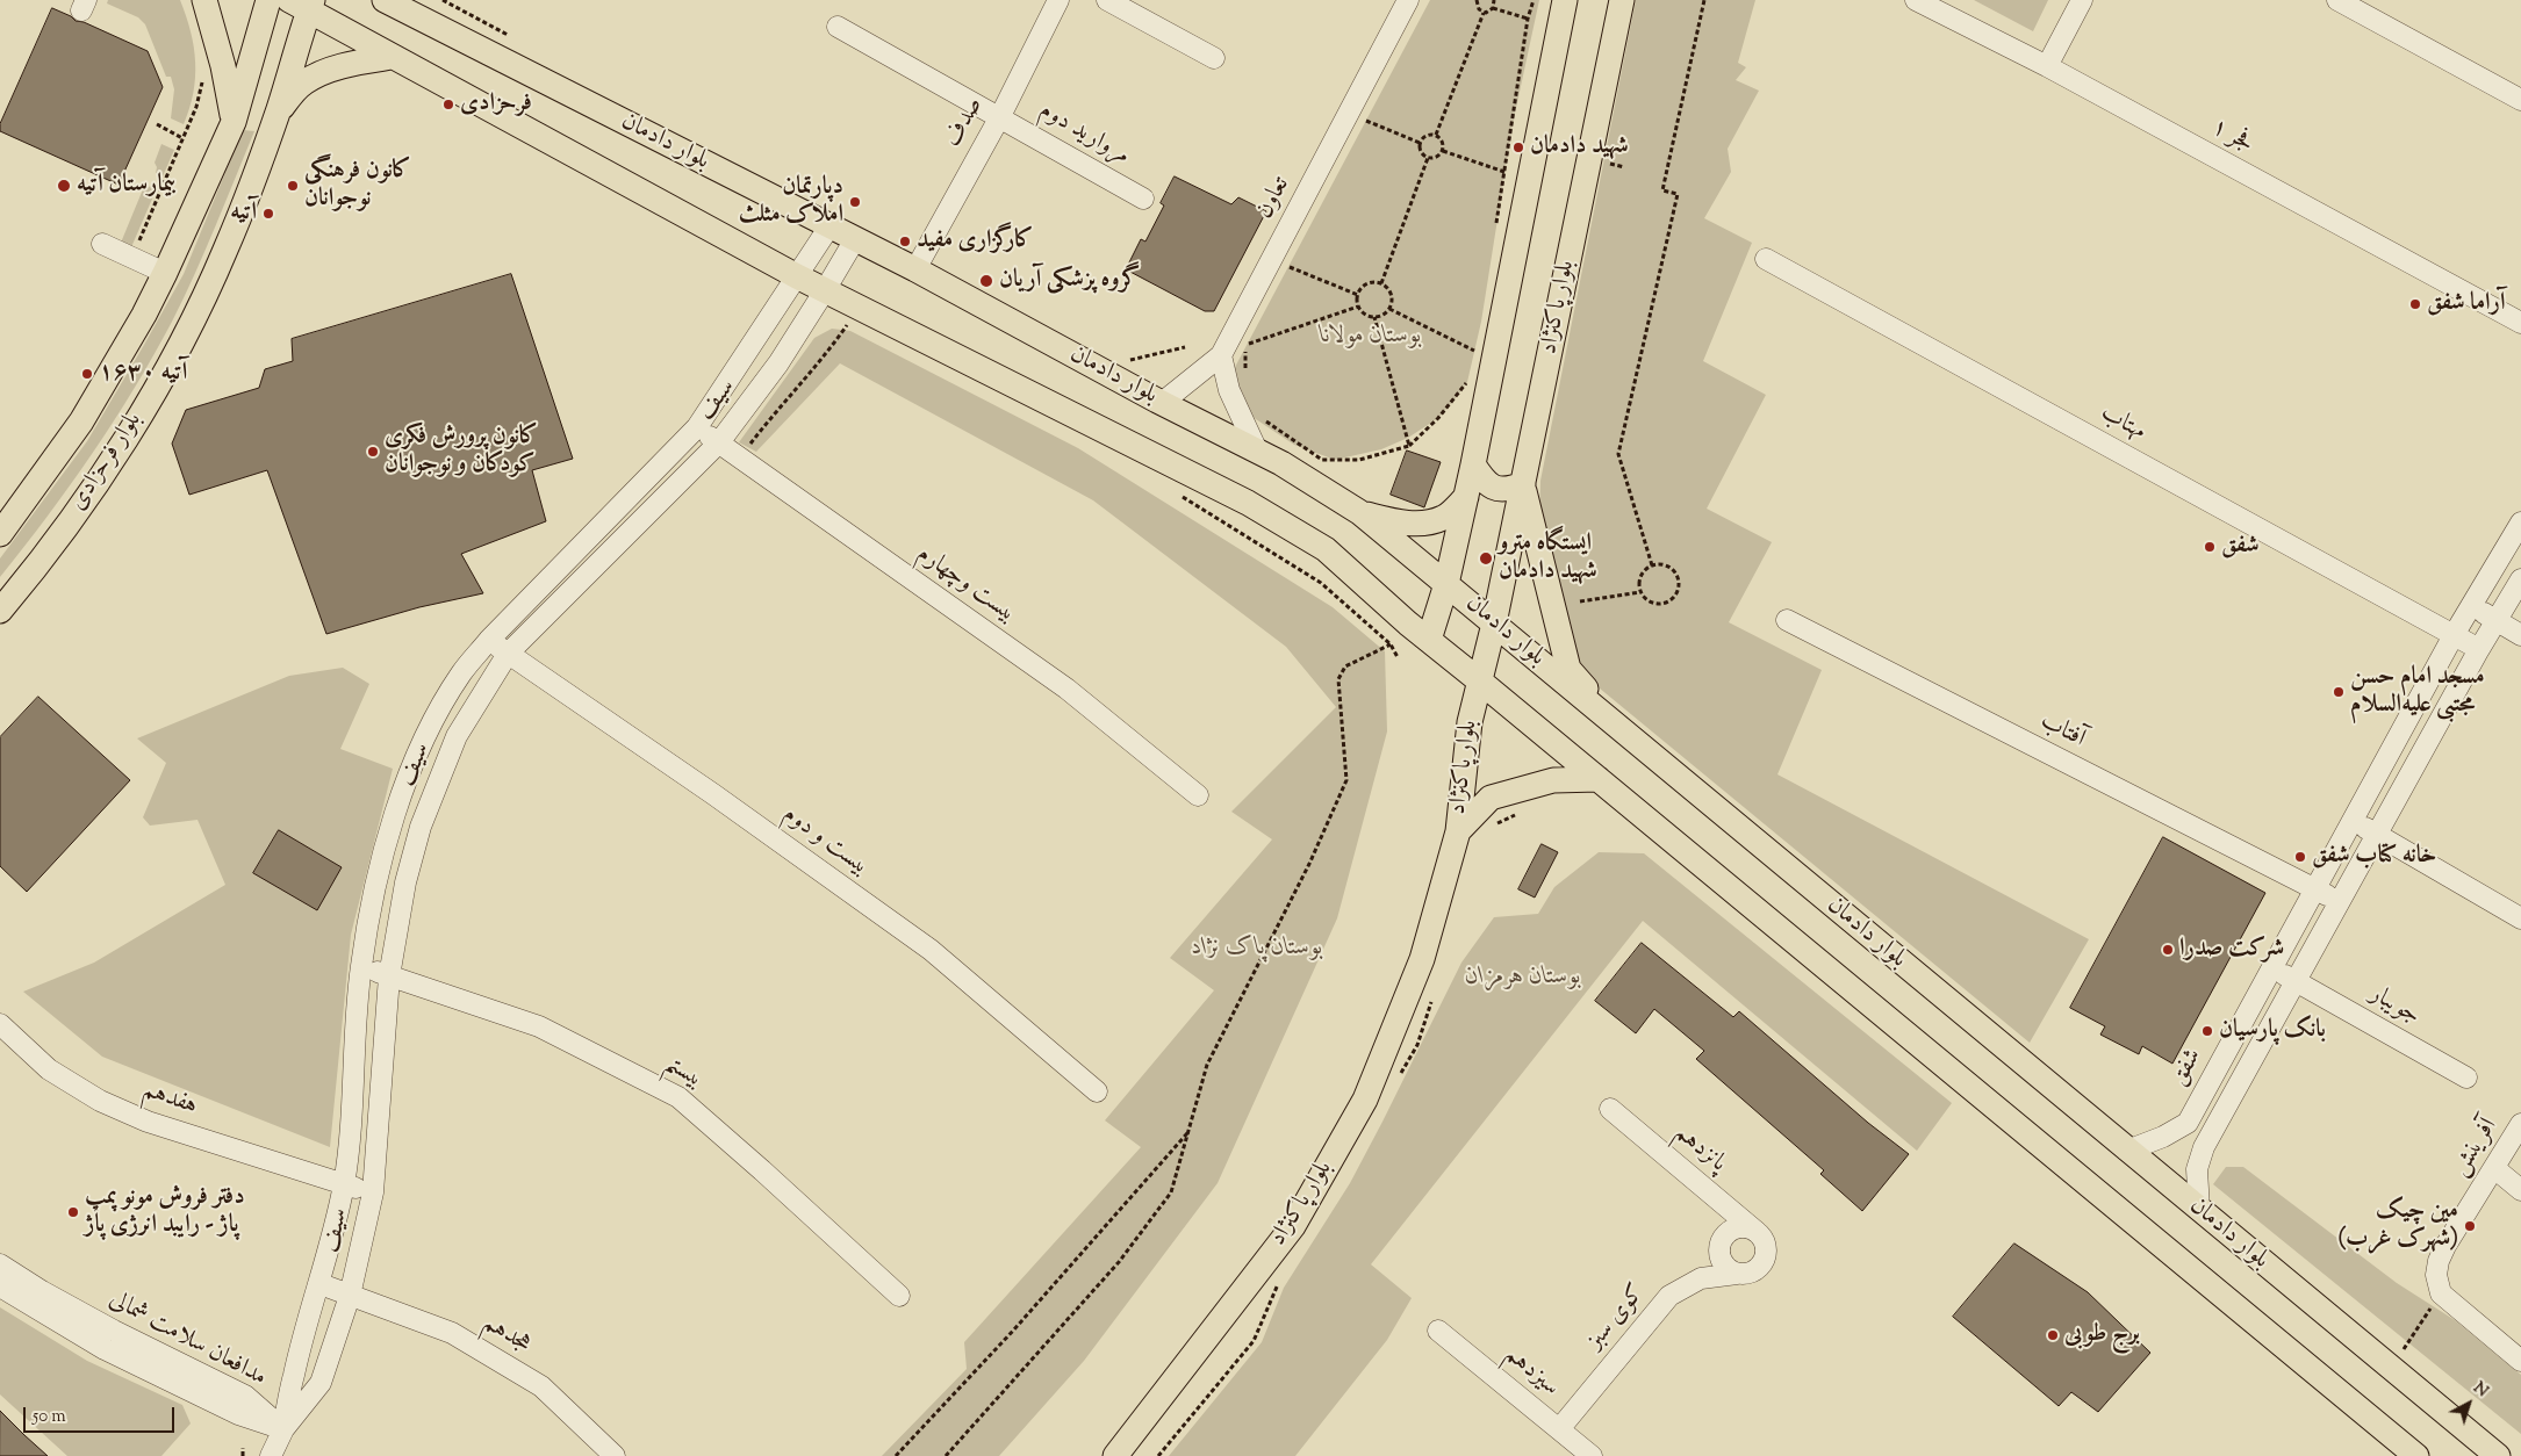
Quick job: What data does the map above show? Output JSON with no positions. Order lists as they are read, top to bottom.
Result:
{
  "streets": {
    "main road": ["بلوار دادمان", "بلوار پاکنژاد", "بلوار فرحزادی"],
    "street": [
      "صدف",
      "مروارید دوم",
      "فجر ۱",
      "تعاون",
      "سیف",
      "مهتاب",
      "بیست وچهارم",
      "آفتاب",
      "بیست و دوم",
      "جویبار",
      "شفق",
      "بیستم",
      "هفدهم",
      "آفرینش",
      "پانزدهم",
      "کوی سبز",
      "هجدهم",
      "مدافعان سلامت شمالی",
      "سیزدهم"
    ]
  },
  "crossings": [
    ["صدف", "مروارید دوم"],
    ["صدف", "بلوار دادمان"],
    ["بلوار دادمان", "تعاون"],
    ["بلوار دادمان", "بلوار پاکنژاد"],
    ["بلوار دادمان", "سیف"],
    ["بلوار دادمان", "بلوار فرحزادی"],
    ["بلوار دادمان", "شفق"],
    ["سیف", "بیست وچهارم"],
    ["سیف", "بیست و دوم"],
    ["سیف", "بیستم"],
    ["سیف", "هفدهم"],
    ["سیف", "هجدهم"],
    ["سیف", "مدافعان سلامت شمالی"],
    ["مهتاب", "شفق"],
    ["آفتاب", "شفق"],
    ["جویبار", "شفق"],
    ["پانزدهم", "کوی سبز"],
    ["کوی سبز", "سیزدهم"]
  ],
  "parks": ["بوستان مولانا", "بوستان پاک نژاد", "بوستان هرمزان"],
  "places": [
    "فرحزادی",
    "شهید دادمان",
    "بیمارستان آتیه",
    "کانون فرهنگی نوجوانان",
    "دپارتمان املاک مثلث",
    "آتیه",
    "کارگزاری مفید",
    "گروه پزشکی آریان",
    "آراما شفق",
    "آتیه ۱۶۳۰",
    "کانون پرورش فکری کودکان و نوجوانان",
    "شفق",
    "ایستگاه مترو شهید دادمان",
    "مسجد امام حسن مجتبی علیه‌السلام",
    "خانه کتاب شفق",
    "شرکت صدرا",
    "بانک پارسیان",
    "دفتر فروش مونو پمپ پاژ - رایبد انرژی پاژ",
    "مین چیک (شهرک غرب)",
    "برج طوبی"
  ],
  "scale_bar": "50 m",
  "north": "top right"
}
